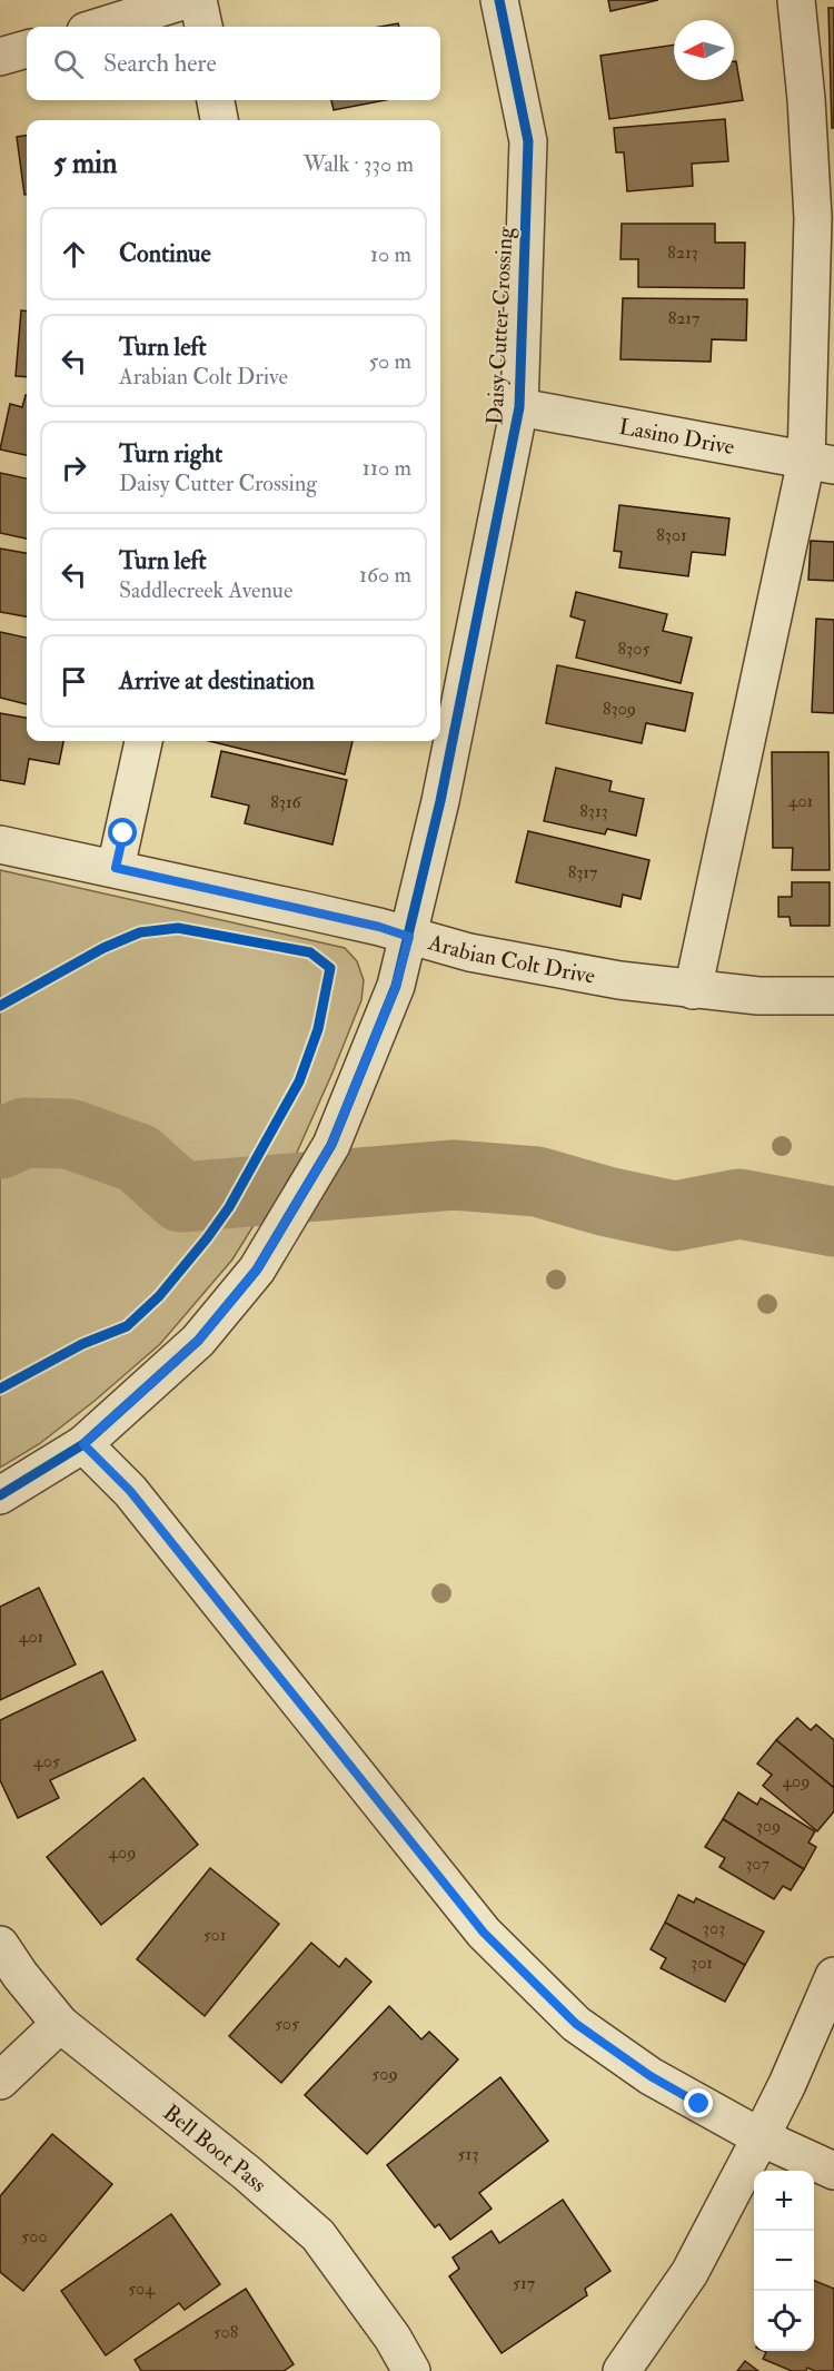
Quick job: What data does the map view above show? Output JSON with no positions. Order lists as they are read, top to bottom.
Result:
{
  "streets": {
    "street": [
      "Daisy Cutter Crossing",
      "Lasino Drive",
      "Arabian Colt Drive",
      "Bell Boot Pass"
    ]
  },
  "crossings": [
    ["Daisy Cutter Crossing", "Lasino Drive"],
    ["Daisy Cutter Crossing", "Arabian Colt Drive"]
  ],
  "house_numbers": [
    "8213",
    "8217",
    "8301",
    "8305",
    "8309",
    "401",
    "8316",
    "8313",
    "8317",
    "401",
    "405",
    "409",
    "309",
    "409",
    "307",
    "303",
    "501",
    "301",
    "505",
    "509",
    "513",
    "500",
    "517",
    "504",
    "508"
  ],
  "north": "left",
  "page": {
    "search": "Search here",
    "heading": ["5 min", "Walk · 330 m"],
    "list": [
      ["Continue", "10 m"],
      ["Turn left", "Arabian Colt Drive", "50 m"],
      ["Turn right", "Daisy Cutter Crossing", "110 m"],
      ["Turn left", "Saddlecreek Avenue", "160 m"],
      "Arrive at destination"
    ],
    "map_buttons": ["+", "−"]
  }
}
